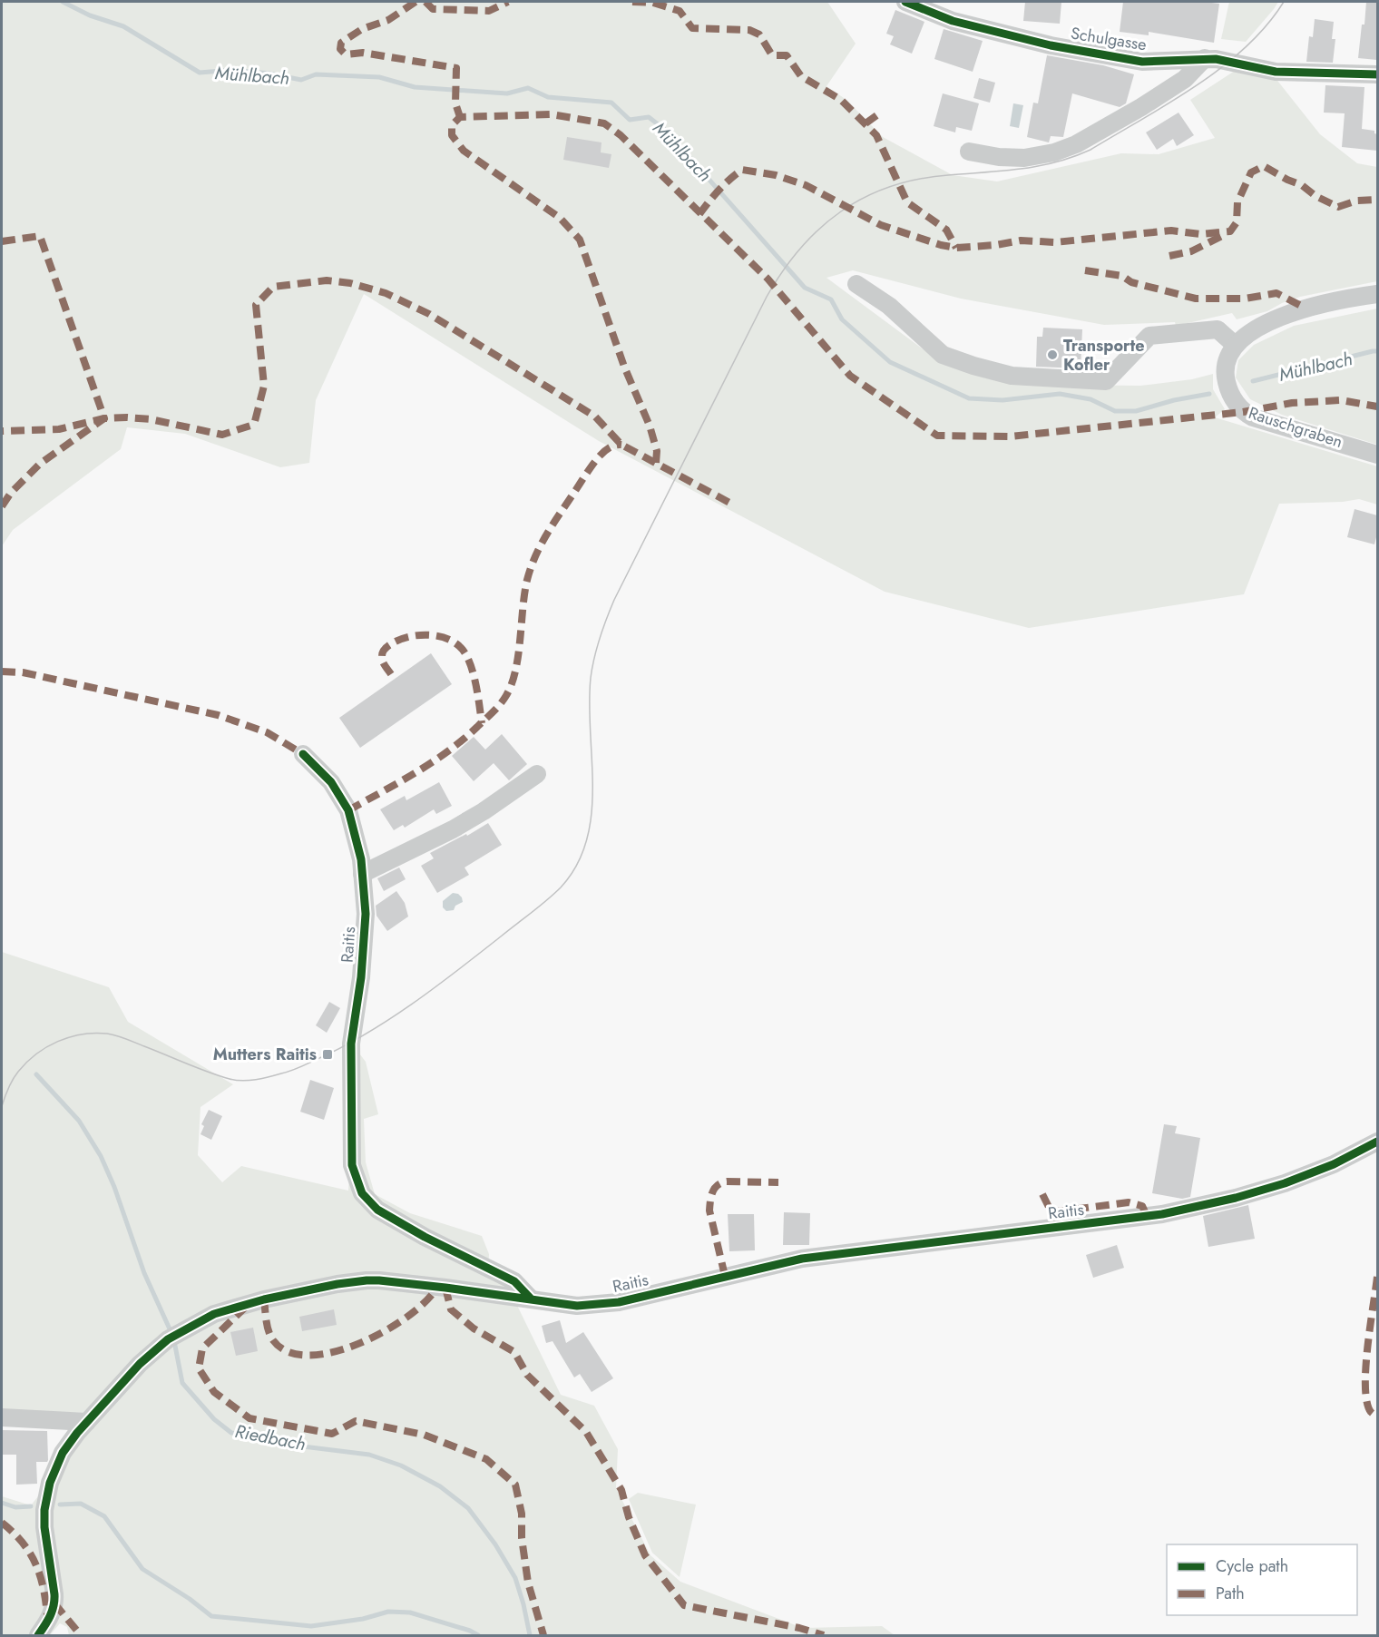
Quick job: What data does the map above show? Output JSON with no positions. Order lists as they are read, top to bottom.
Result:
{
  "streets": {
    "street": ["Schulgasse", "Rauschgraben", "Raitis"]
  },
  "water": ["Mühlbach", "Riedbach"],
  "places": {
    "other": ["Transporte Kofler"],
    "transit": ["Mutters Raitis"]
  },
  "legend": ["Cycle path", "Path"]
}
